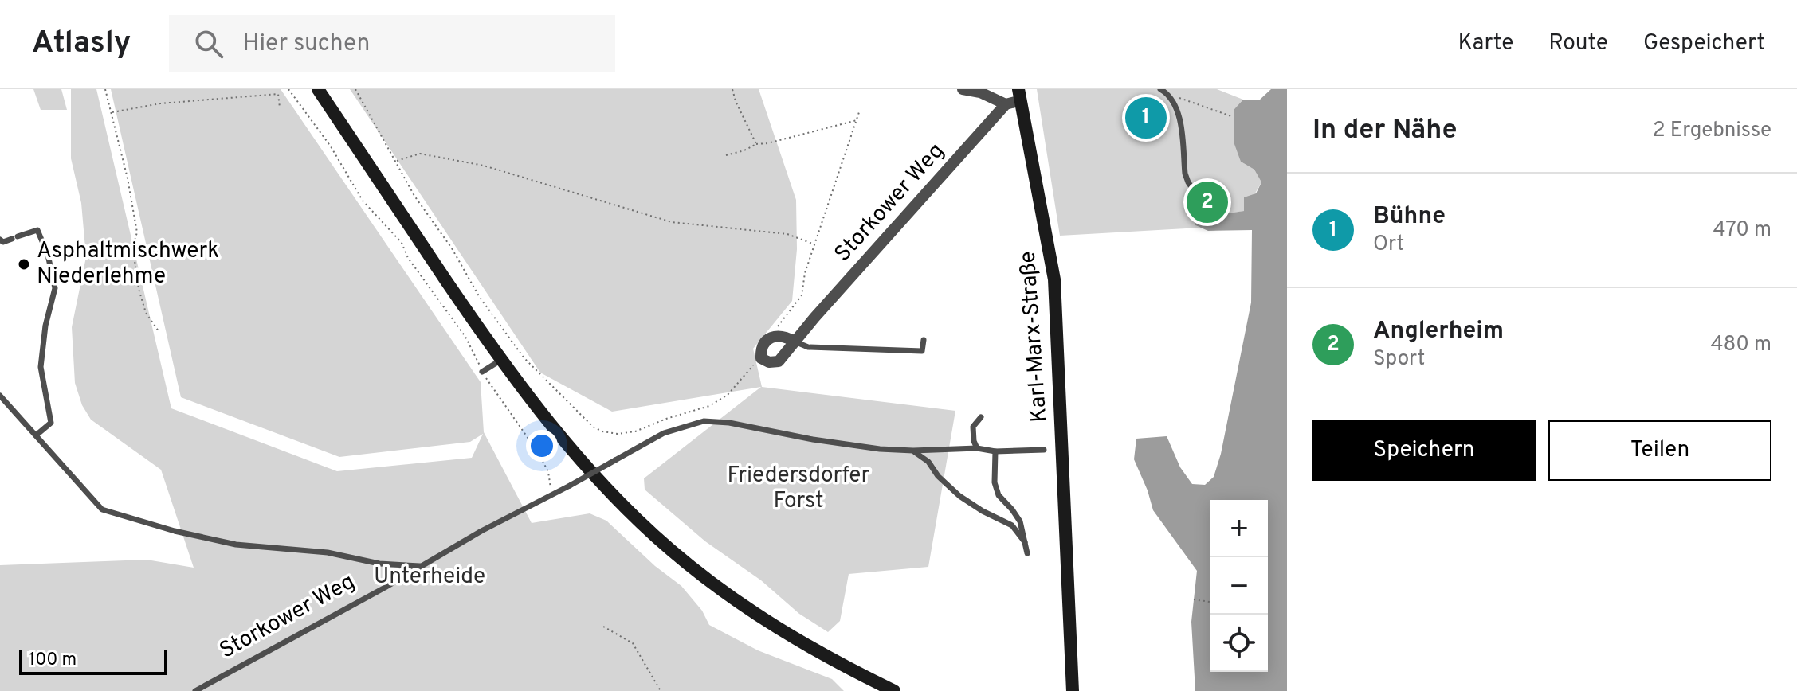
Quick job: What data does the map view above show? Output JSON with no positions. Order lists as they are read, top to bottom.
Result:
{
  "streets": {
    "main road": ["Karl-Marx-Straße"],
    "street": ["Storkower Weg"]
  },
  "parks": ["Friedersdorfer Forst", "Unterheide"],
  "places": ["Asphaltmischwerk Niederlehme"],
  "scale_bar": "100 m",
  "page": {
    "header": "Atlasly",
    "search": "Hier suchen",
    "nav": ["Karte", "Route", "Gespeichert"],
    "heading": ["In der Nähe", "2 Ergebnisse"],
    "pins": ["1", "2"],
    "list": [
      {
        "mark": "1",
        "name": "Bühne",
        "note": "Ort",
        "value": "470 m"
      },
      {
        "mark": "2",
        "name": "Anglerheim",
        "note": "Sport",
        "value": "480 m"
      }
    ],
    "buttons": ["Speichern", "Teilen"],
    "map_buttons": ["+", "−"],
    "scale": "100 m"
  }
}
